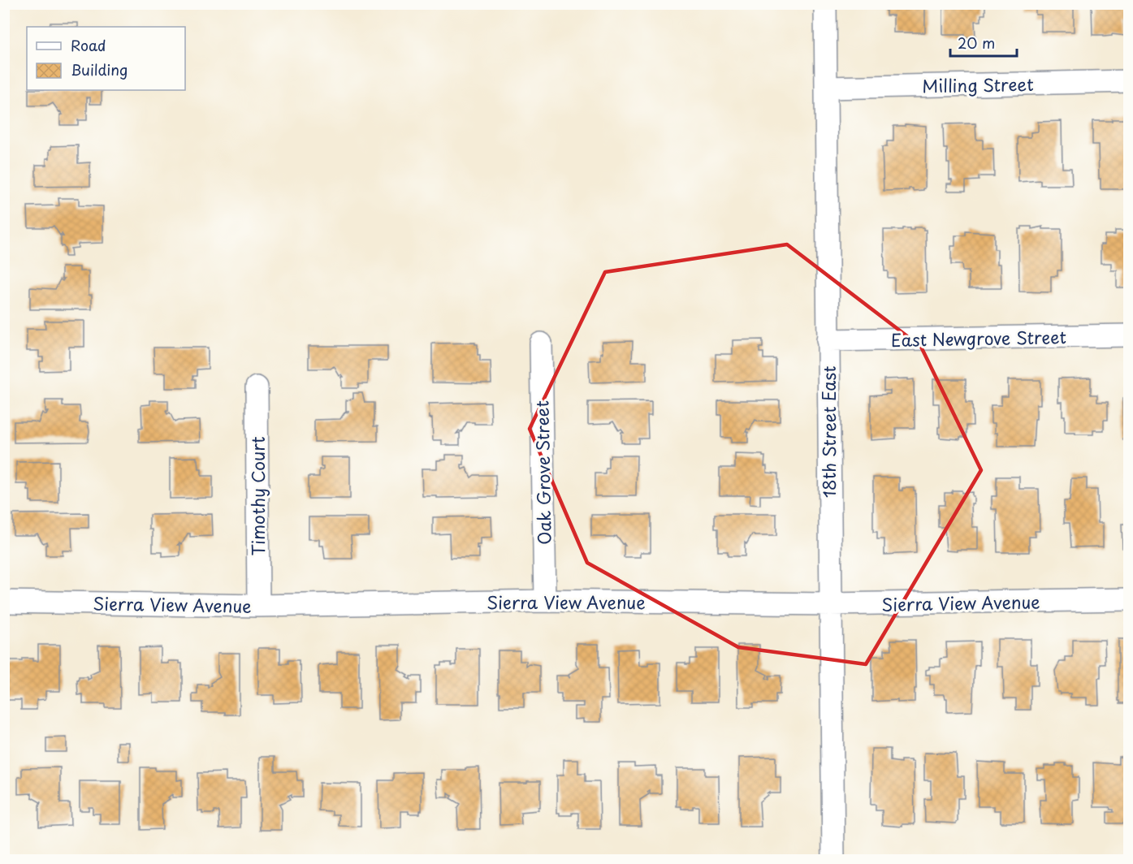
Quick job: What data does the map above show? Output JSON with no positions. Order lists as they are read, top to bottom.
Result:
{
  "streets": {
    "street": [
      "Milling Street",
      "East Newgrove Street",
      "18th Street East",
      "Oak Grove Street",
      "Timothy Court",
      "Sierra View Avenue"
    ]
  },
  "crossings": [
    ["Milling Street", "18th Street East"],
    ["East Newgrove Street", "18th Street East"],
    ["18th Street East", "Sierra View Avenue"],
    ["Oak Grove Street", "Sierra View Avenue"],
    ["Timothy Court", "Sierra View Avenue"]
  ],
  "legend": ["Road", "Building"],
  "scale_bar": "20 m"
}
